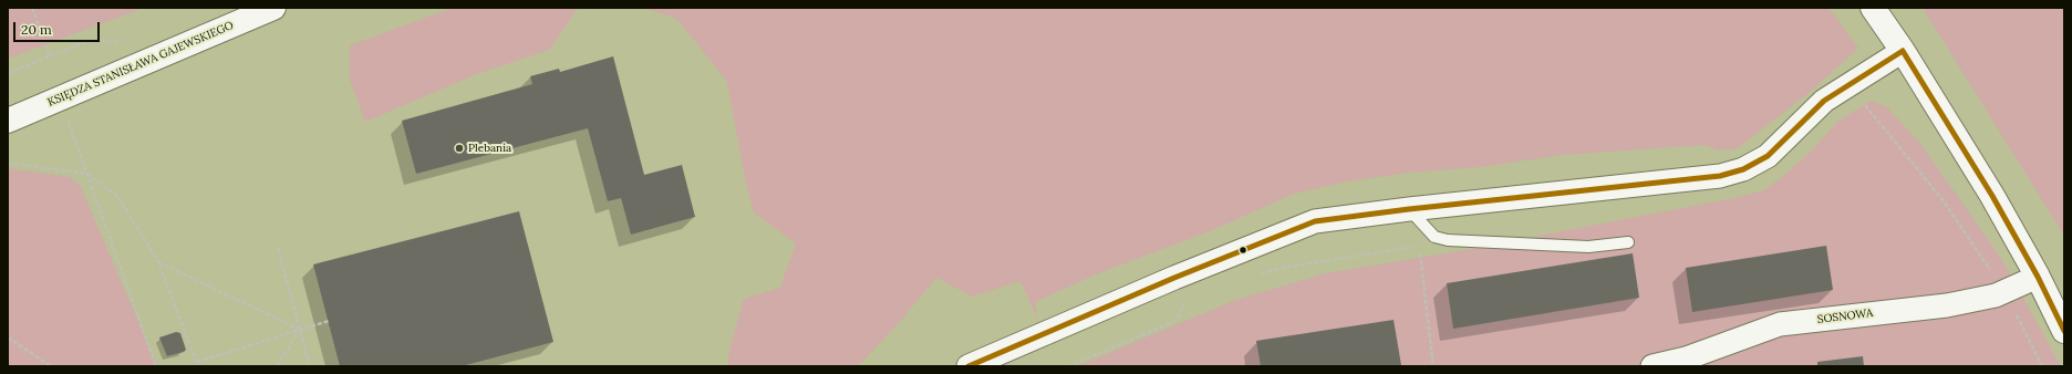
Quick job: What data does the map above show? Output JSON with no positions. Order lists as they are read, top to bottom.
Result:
{
  "streets": {
    "main road": ["KSIĘDZA STANISŁAWA GAJEWSKIEGO"],
    "street": ["SOSNOWA"]
  },
  "places": ["Plebania"],
  "scale_bar": "20 m"
}
